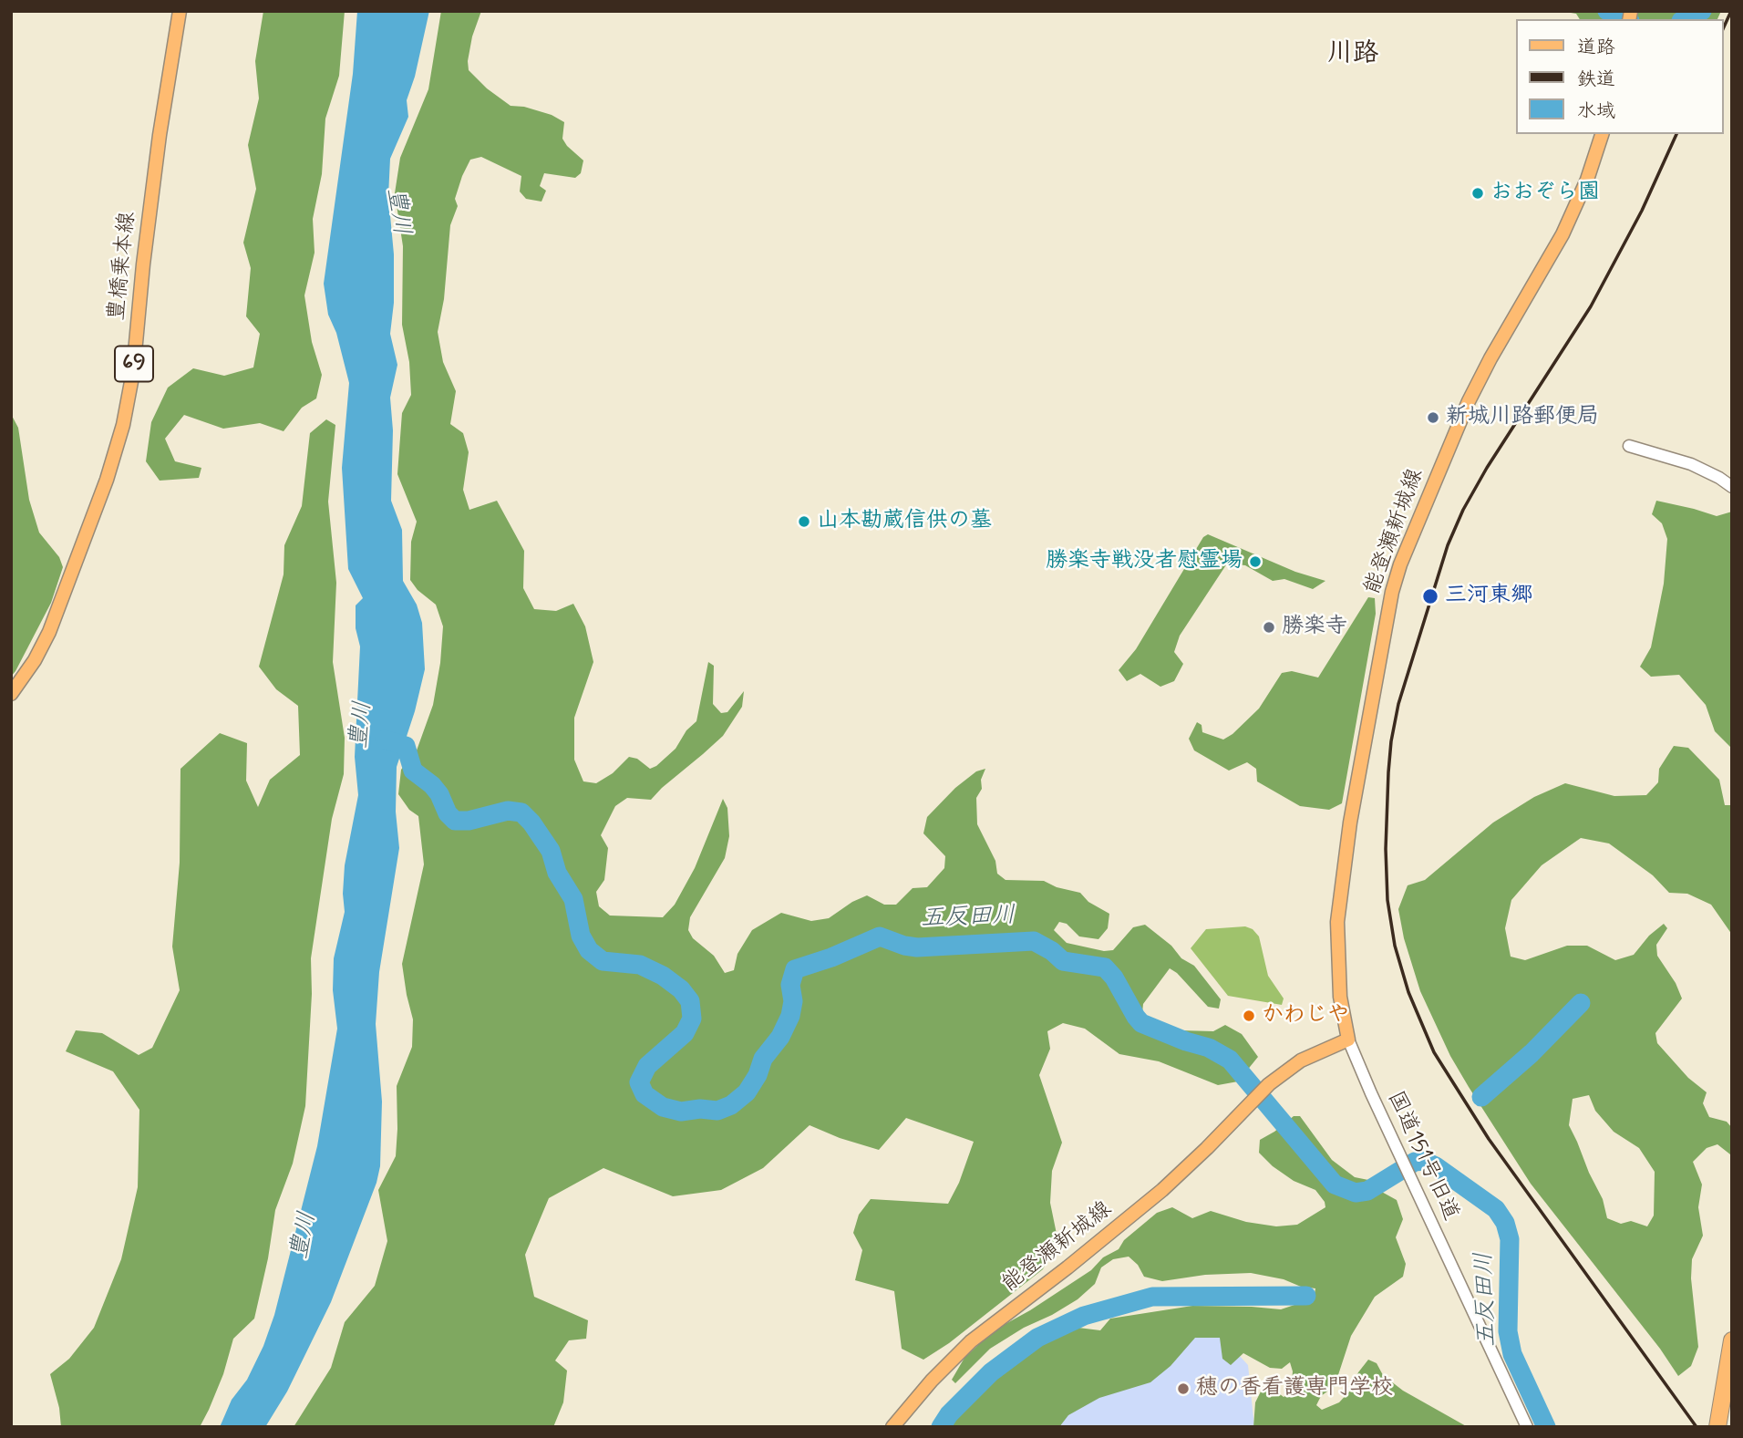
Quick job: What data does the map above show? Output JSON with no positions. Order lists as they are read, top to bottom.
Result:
{
  "streets": {
    "main road": ["豊橋乗本線", "69", "能登瀬新城線"],
    "street": ["国道151号旧道"]
  },
  "crossings": [
    ["能登瀬新城線", "国道151号旧道"]
  ],
  "districts": ["川路"],
  "water": ["豊川", "五反田川"],
  "places": [
    "おおぞら園",
    "新城川路郵便局",
    "山本勘蔵信供の墓",
    "勝楽寺戦没者慰霊場",
    "三河東郷",
    "勝楽寺",
    "かわじや",
    "穂の香看護専門学校"
  ],
  "legend": ["道路", "鉄道", "水域"]
}
